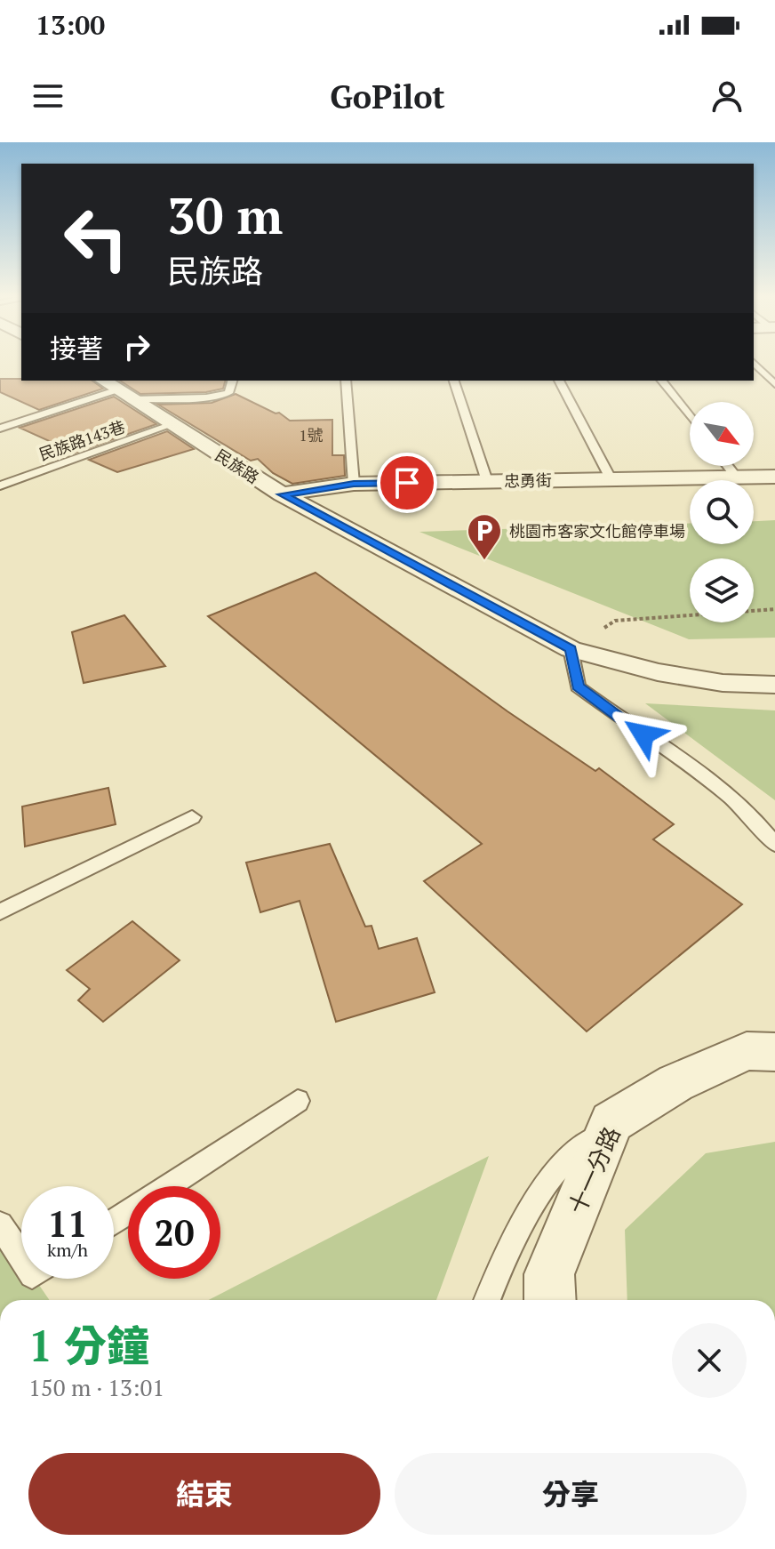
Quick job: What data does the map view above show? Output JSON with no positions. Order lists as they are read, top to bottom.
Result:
{
  "streets": {
    "street": ["民族路", "忠勇街", "十一分路"],
    "lane": ["民族路143巷"]
  },
  "crossings": [
    ["民族路143巷", "民族路"],
    ["民族路", "忠勇街"]
  ],
  "places": {
    "parking": ["桃園市客家文化館停車場"]
  },
  "house_numbers": ["1號"],
  "north": "bottom right",
  "page": {
    "status": "13:00",
    "header": "GoPilot",
    "turn": ["30 m", "民族路"],
    "then": "接著",
    "speed": "11 km/h",
    "limit": "20",
    "heading": ["1 分鐘", "150 m · 13:01"],
    "buttons": ["結束", "分享"]
  }
}
